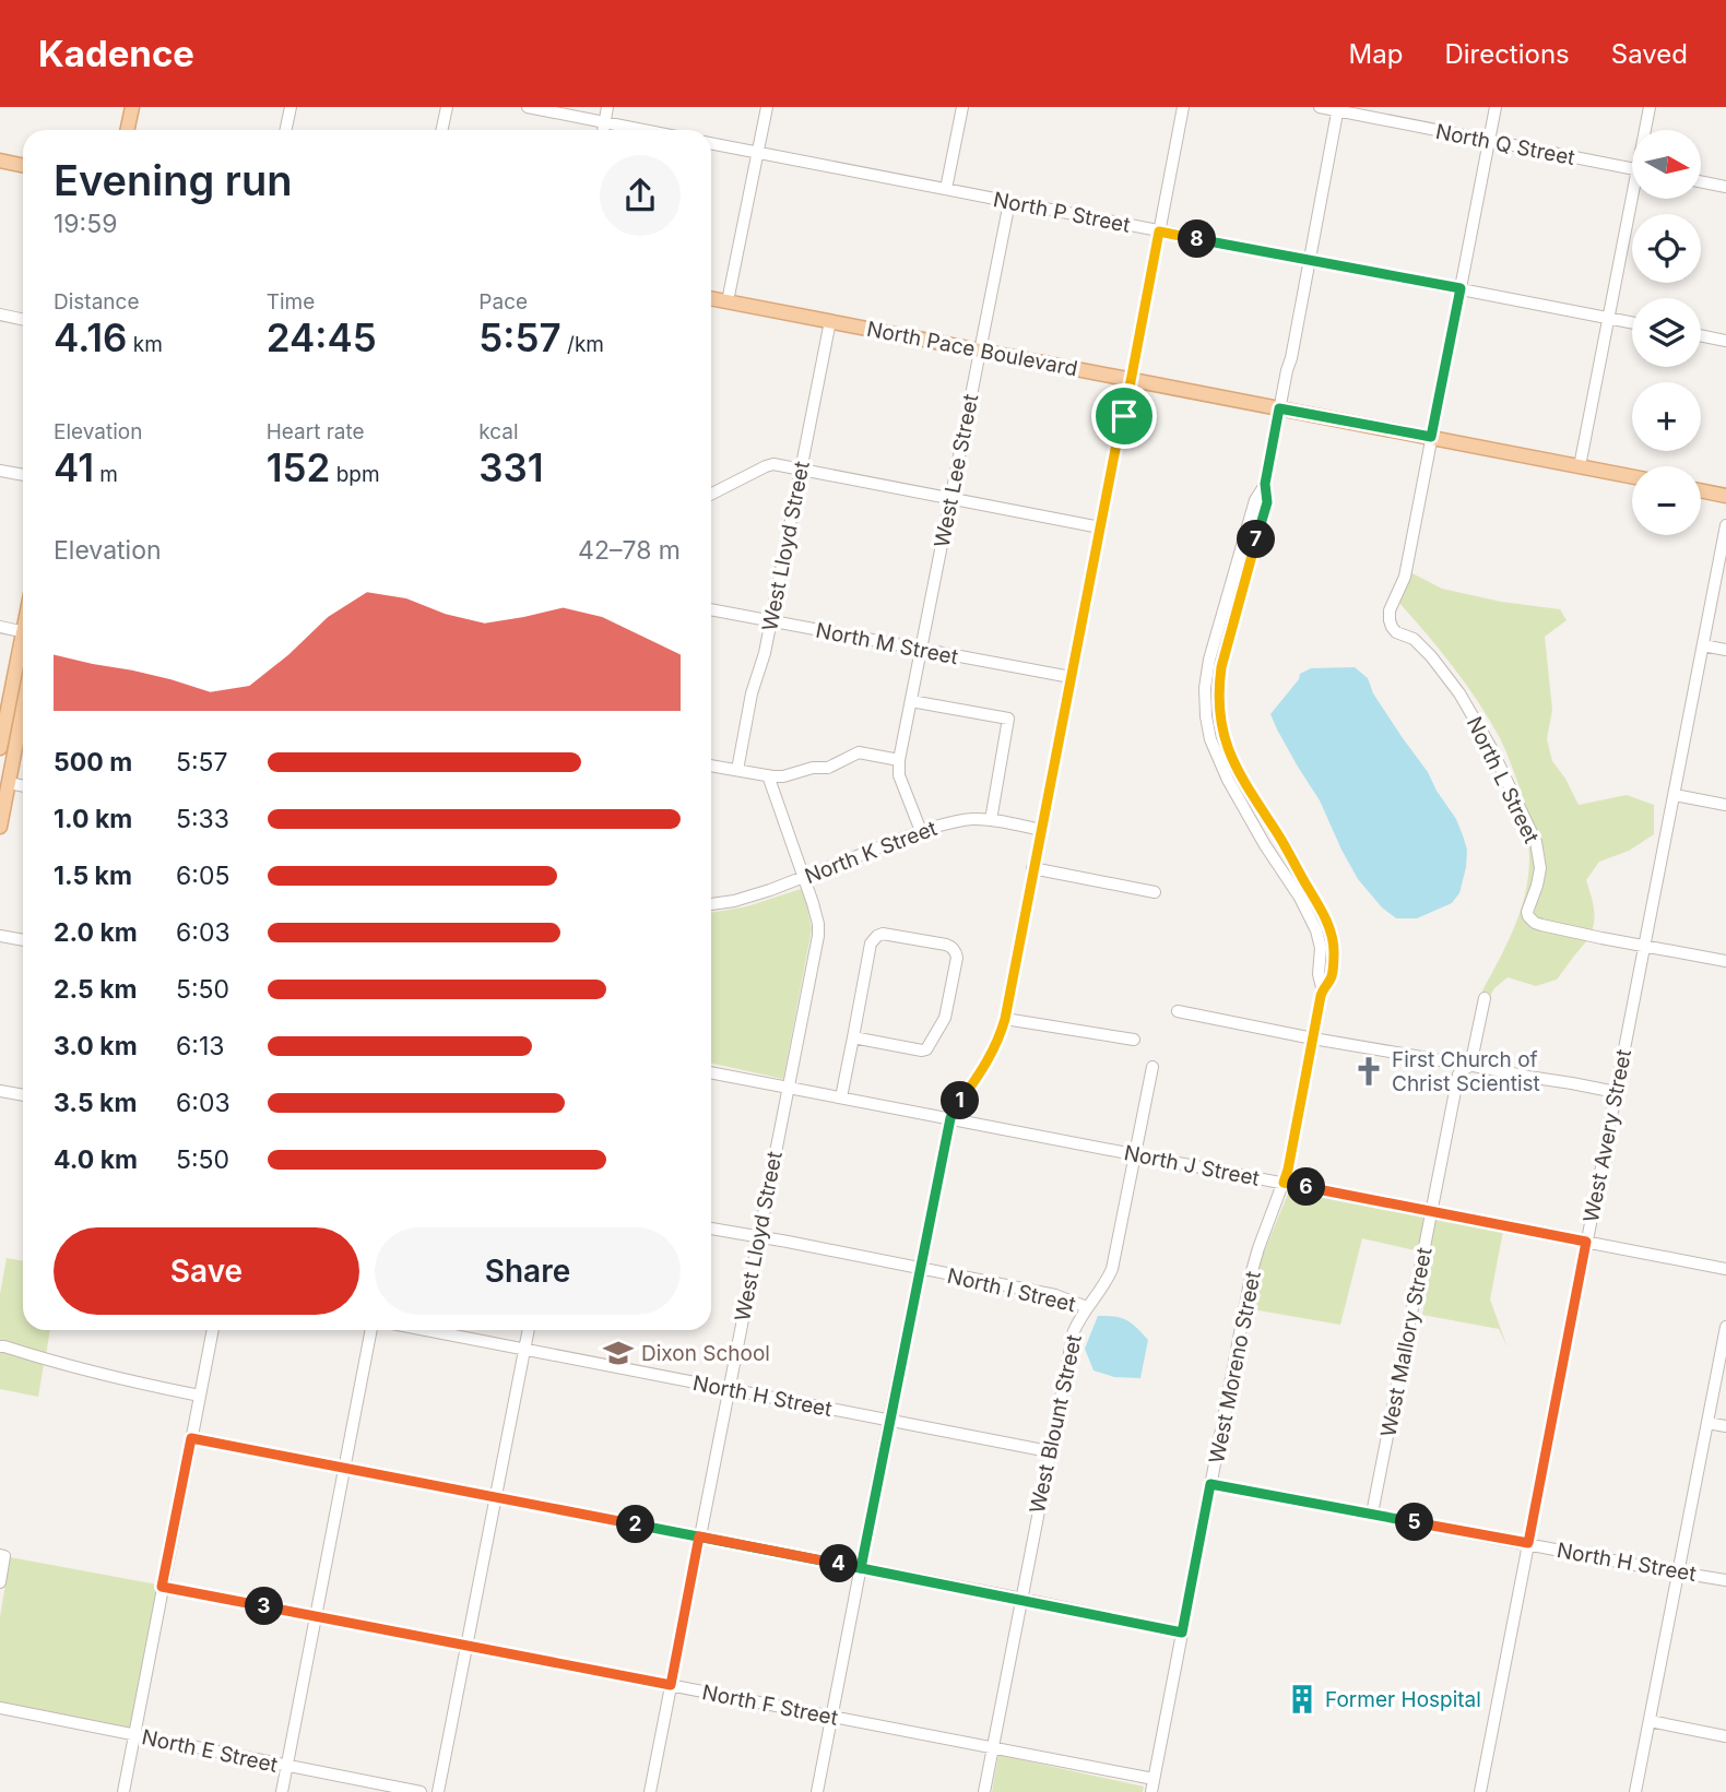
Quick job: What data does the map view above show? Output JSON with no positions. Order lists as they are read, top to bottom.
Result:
{
  "streets": {
    "main road": ["North Pace Boulevard"],
    "street": [
      "North Q Street",
      "North P Street",
      "West Lee Street",
      "West Lloyd Street",
      "North M Street",
      "North L Street",
      "North K Street",
      "West Avery Street",
      "North J Street",
      "North I Street",
      "West Mallory Street",
      "West Moreno Street",
      "North H Street",
      "West Blount Street",
      "North F Street",
      "North E Street"
    ]
  },
  "crossings": [
    ["North P Street", "West Lee Street"],
    ["North Pace Boulevard", "West Lee Street"],
    ["North Pace Boulevard", "West Lloyd Street"],
    ["North Pace Boulevard", "North L Street"],
    ["West Lee Street", "North M Street"],
    ["West Lloyd Street", "North M Street"],
    ["West Lloyd Street", "North K Street"],
    ["West Lloyd Street", "North J Street"],
    ["West Lloyd Street", "North I Street"],
    ["West Lloyd Street", "North H Street"],
    ["West Lloyd Street", "North F Street"],
    ["North L Street", "West Avery Street"],
    ["West Avery Street", "North J Street"],
    ["West Avery Street", "North H Street"],
    ["North J Street", "West Mallory Street"],
    ["North J Street", "West Moreno Street"],
    ["North J Street", "West Blount Street"],
    ["North I Street", "West Blount Street"],
    ["West Mallory Street", "North H Street"],
    ["West Moreno Street", "North H Street"],
    ["West Moreno Street", "North F Street"],
    ["North H Street", "West Blount Street"],
    ["West Blount Street", "North F Street"]
  ],
  "places": {
    "church": ["First Church of Christ Scientist"],
    "school or university": ["Dixon School"],
    "building": ["Former Hospital"]
  },
  "north": "right",
  "page": {
    "header": "Kadence",
    "nav": ["Map", "Directions", "Saved"],
    "map_buttons": ["+", "−"],
    "heading": ["Evening run", "19:59"],
    "pins": [
      "8",
      "7",
      "1",
      "6",
      "5",
      "2",
      "4",
      "3"
    ],
    "stats": [
      ["Distance", "4.16 km"],
      ["Time", "24:45"],
      ["Pace", "5:57 /km"],
      ["Elevation", "41 m"],
      ["Heart rate", "152 bpm"],
      ["kcal", "331"]
    ],
    "chart": ["Elevation", "42–78 m"],
    "list": [
      {
        "name": "500 m",
        "note": "5:57"
      },
      {
        "name": "1.0 km",
        "note": "5:33"
      },
      {
        "name": "1.5 km",
        "note": "6:05"
      },
      {
        "name": "2.0 km",
        "note": "6:03"
      },
      {
        "name": "2.5 km",
        "note": "5:50"
      },
      {
        "name": "3.0 km",
        "note": "6:13"
      },
      {
        "name": "3.5 km",
        "note": "6:03"
      },
      {
        "name": "4.0 km",
        "note": "5:50"
      }
    ],
    "buttons": ["Save", "Share"]
  }
}
